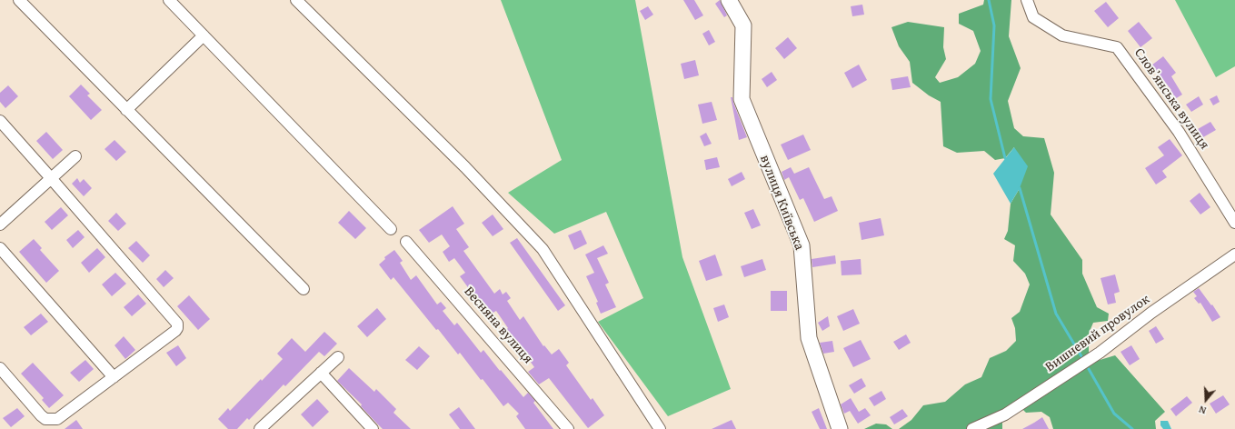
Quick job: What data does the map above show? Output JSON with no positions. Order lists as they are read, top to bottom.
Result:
{
  "streets": {
    "street": [
      "Словʼянська вулиця",
      "вулиця Київська",
      "Весняна вулиця",
      "Вишневий провулок"
    ]
  },
  "north": "bottom"
}
